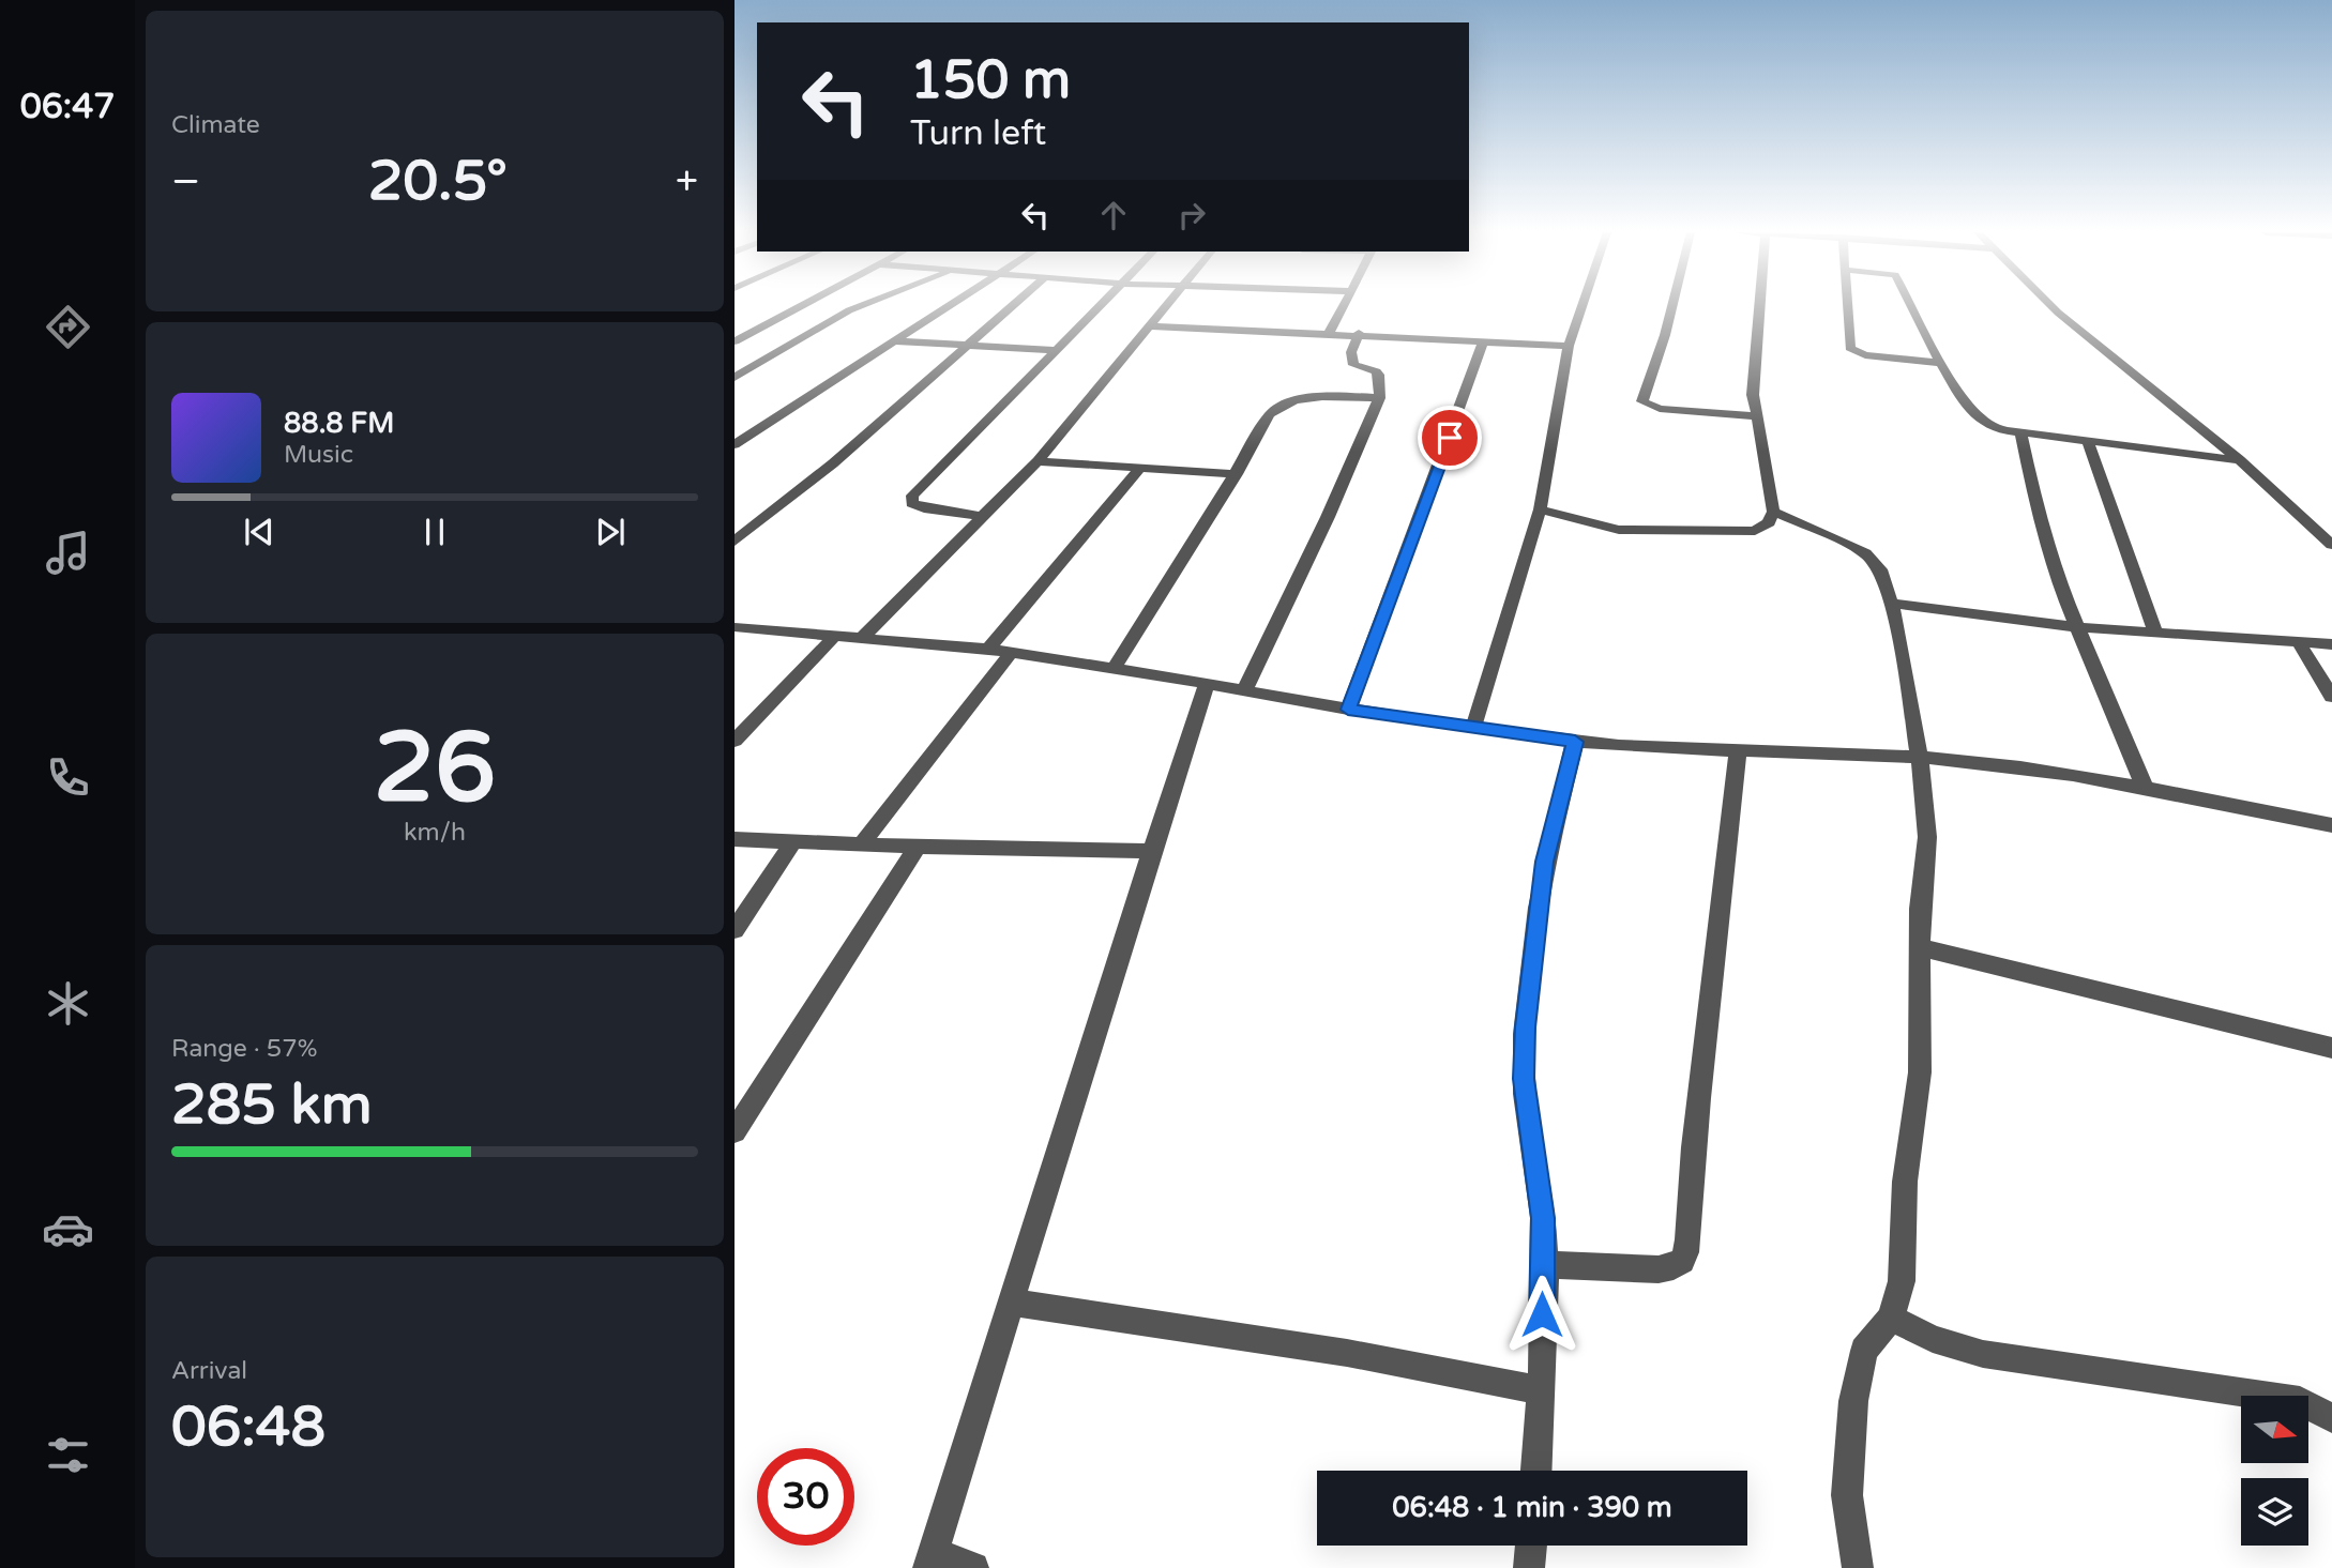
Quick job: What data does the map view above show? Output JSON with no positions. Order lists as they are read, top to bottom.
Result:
{
  "north": "right",
  "page": {
    "tabs": "06:47",
    "tile": [
      "Climate",
      ["26", "km/h"],
      ["Range · 57%", "285 km"],
      ["Arrival", "06:48"]
    ],
    "turn": ["150 m", "Turn left"],
    "heat": ["−", "20.5°", "+"],
    "song": ["88.8 FM", "Music"],
    "limit": "30",
    "trip": "06:48 · 1 min · 390 m"
  }
}
